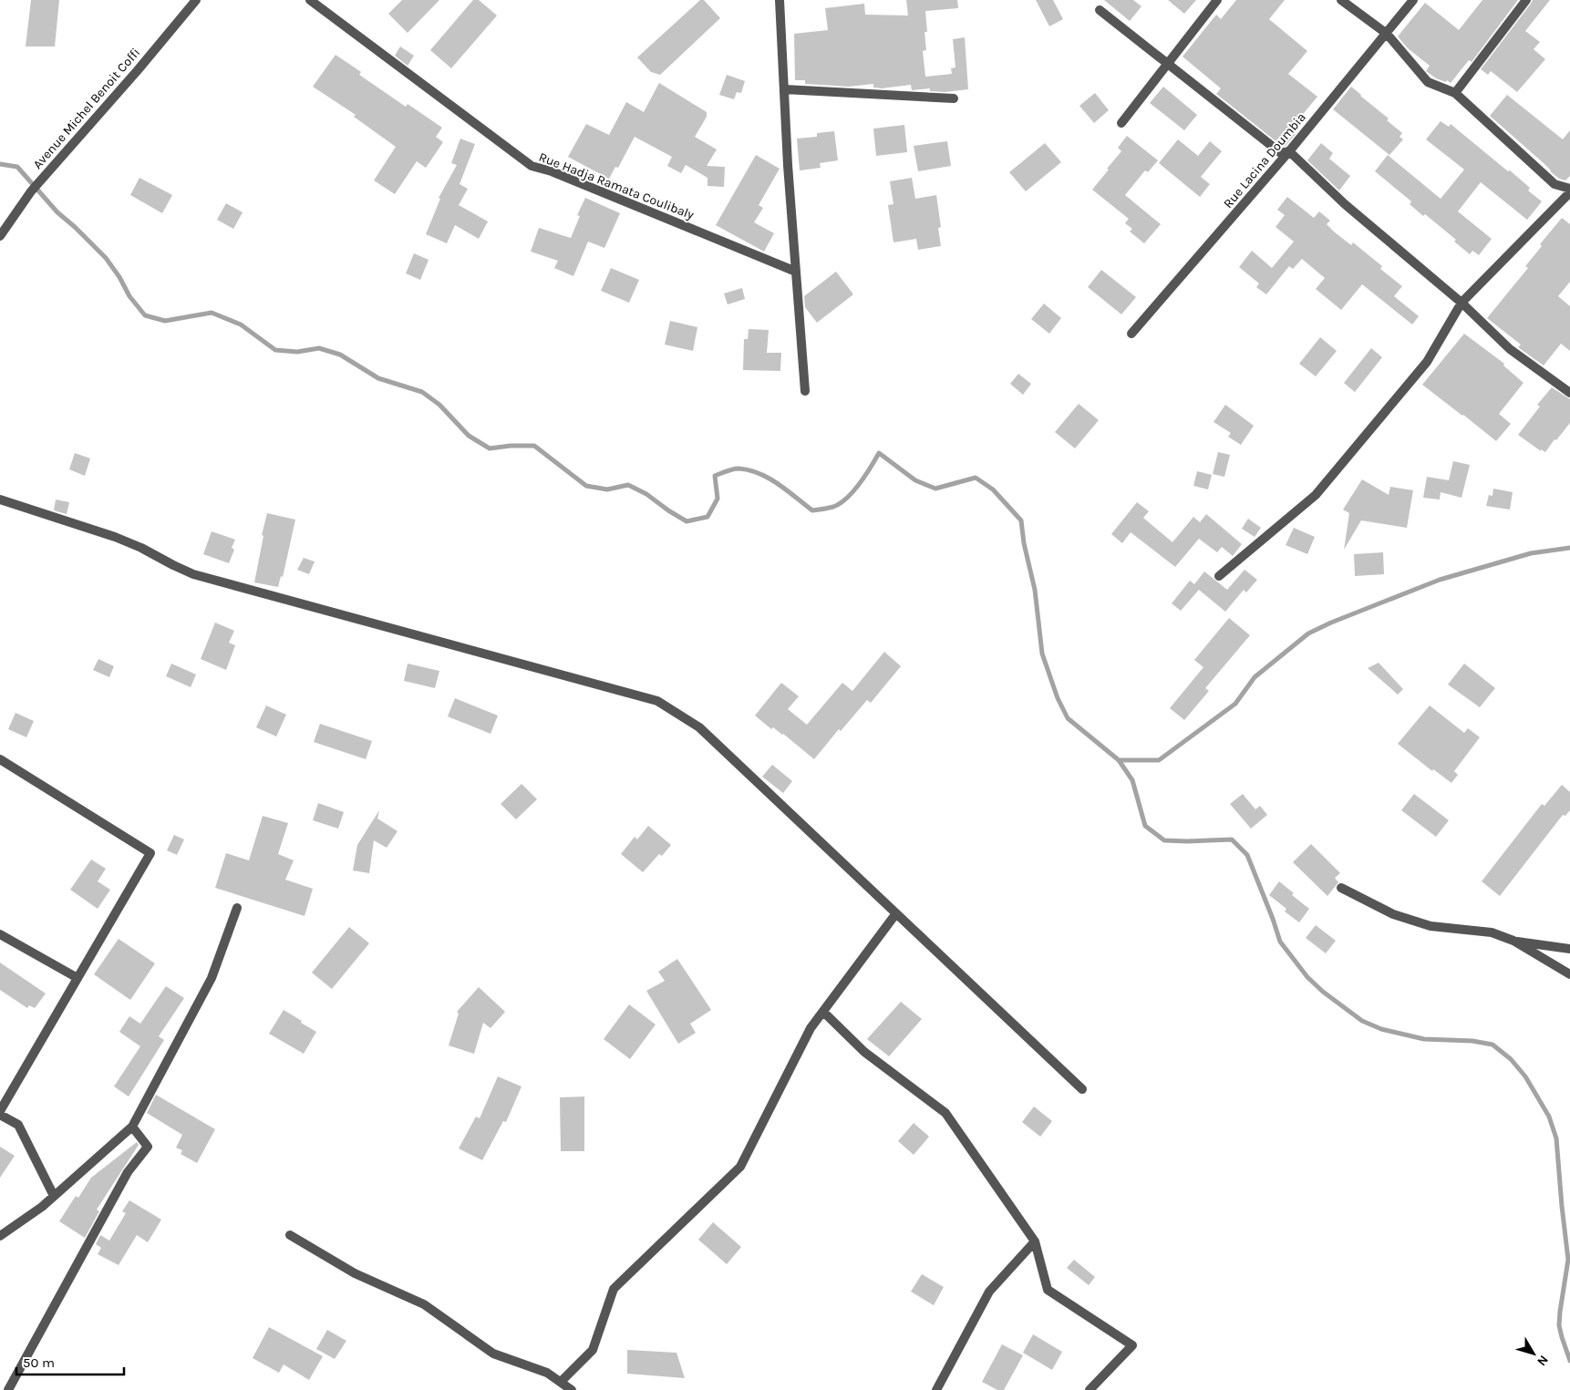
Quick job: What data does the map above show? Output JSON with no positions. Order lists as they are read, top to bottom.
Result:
{
  "streets": {
    "street": ["Avenue Michel Benoit Coffi", "Rue Lacina Doumbia", "Rue Hadja Ramata Coulibaly"]
  },
  "scale_bar": "50 m",
  "north": "bottom right"
}
